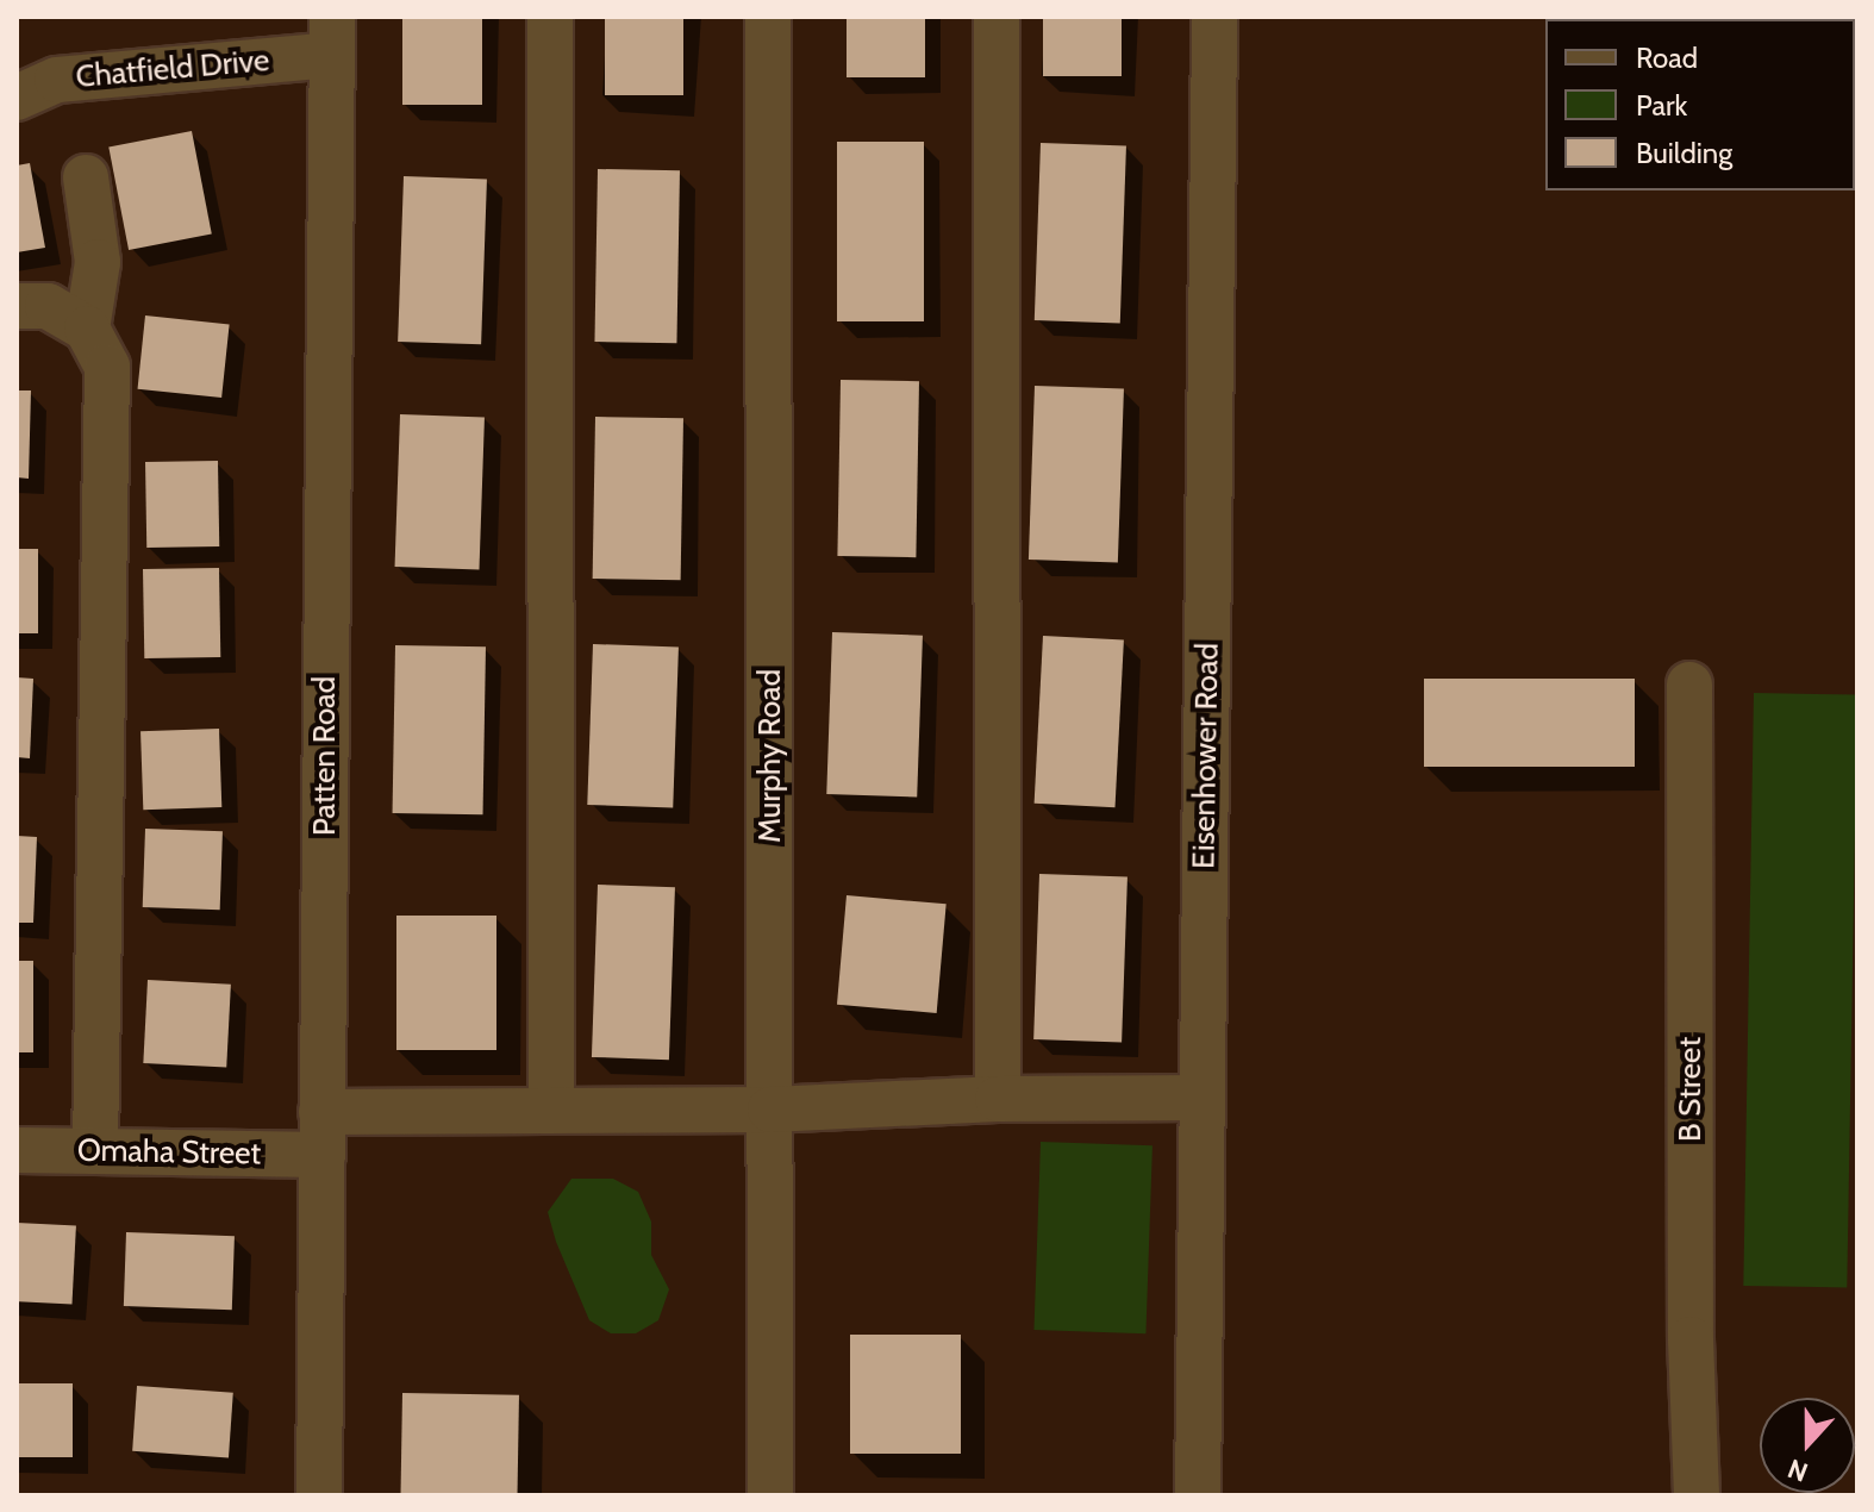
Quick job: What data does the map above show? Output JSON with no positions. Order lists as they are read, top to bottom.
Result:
{
  "streets": {
    "street": [
      "Chatfield Drive",
      "Patten Road",
      "Murphy Road",
      "Eisenhower Road",
      "B Street",
      "Omaha Street"
    ]
  },
  "crossings": [
    ["Chatfield Drive", "Patten Road"],
    ["Patten Road", "Omaha Street"],
    ["Murphy Road", "Omaha Street"],
    ["Eisenhower Road", "Omaha Street"]
  ],
  "legend": ["Road", "Park", "Building"],
  "north": "bottom"
}
